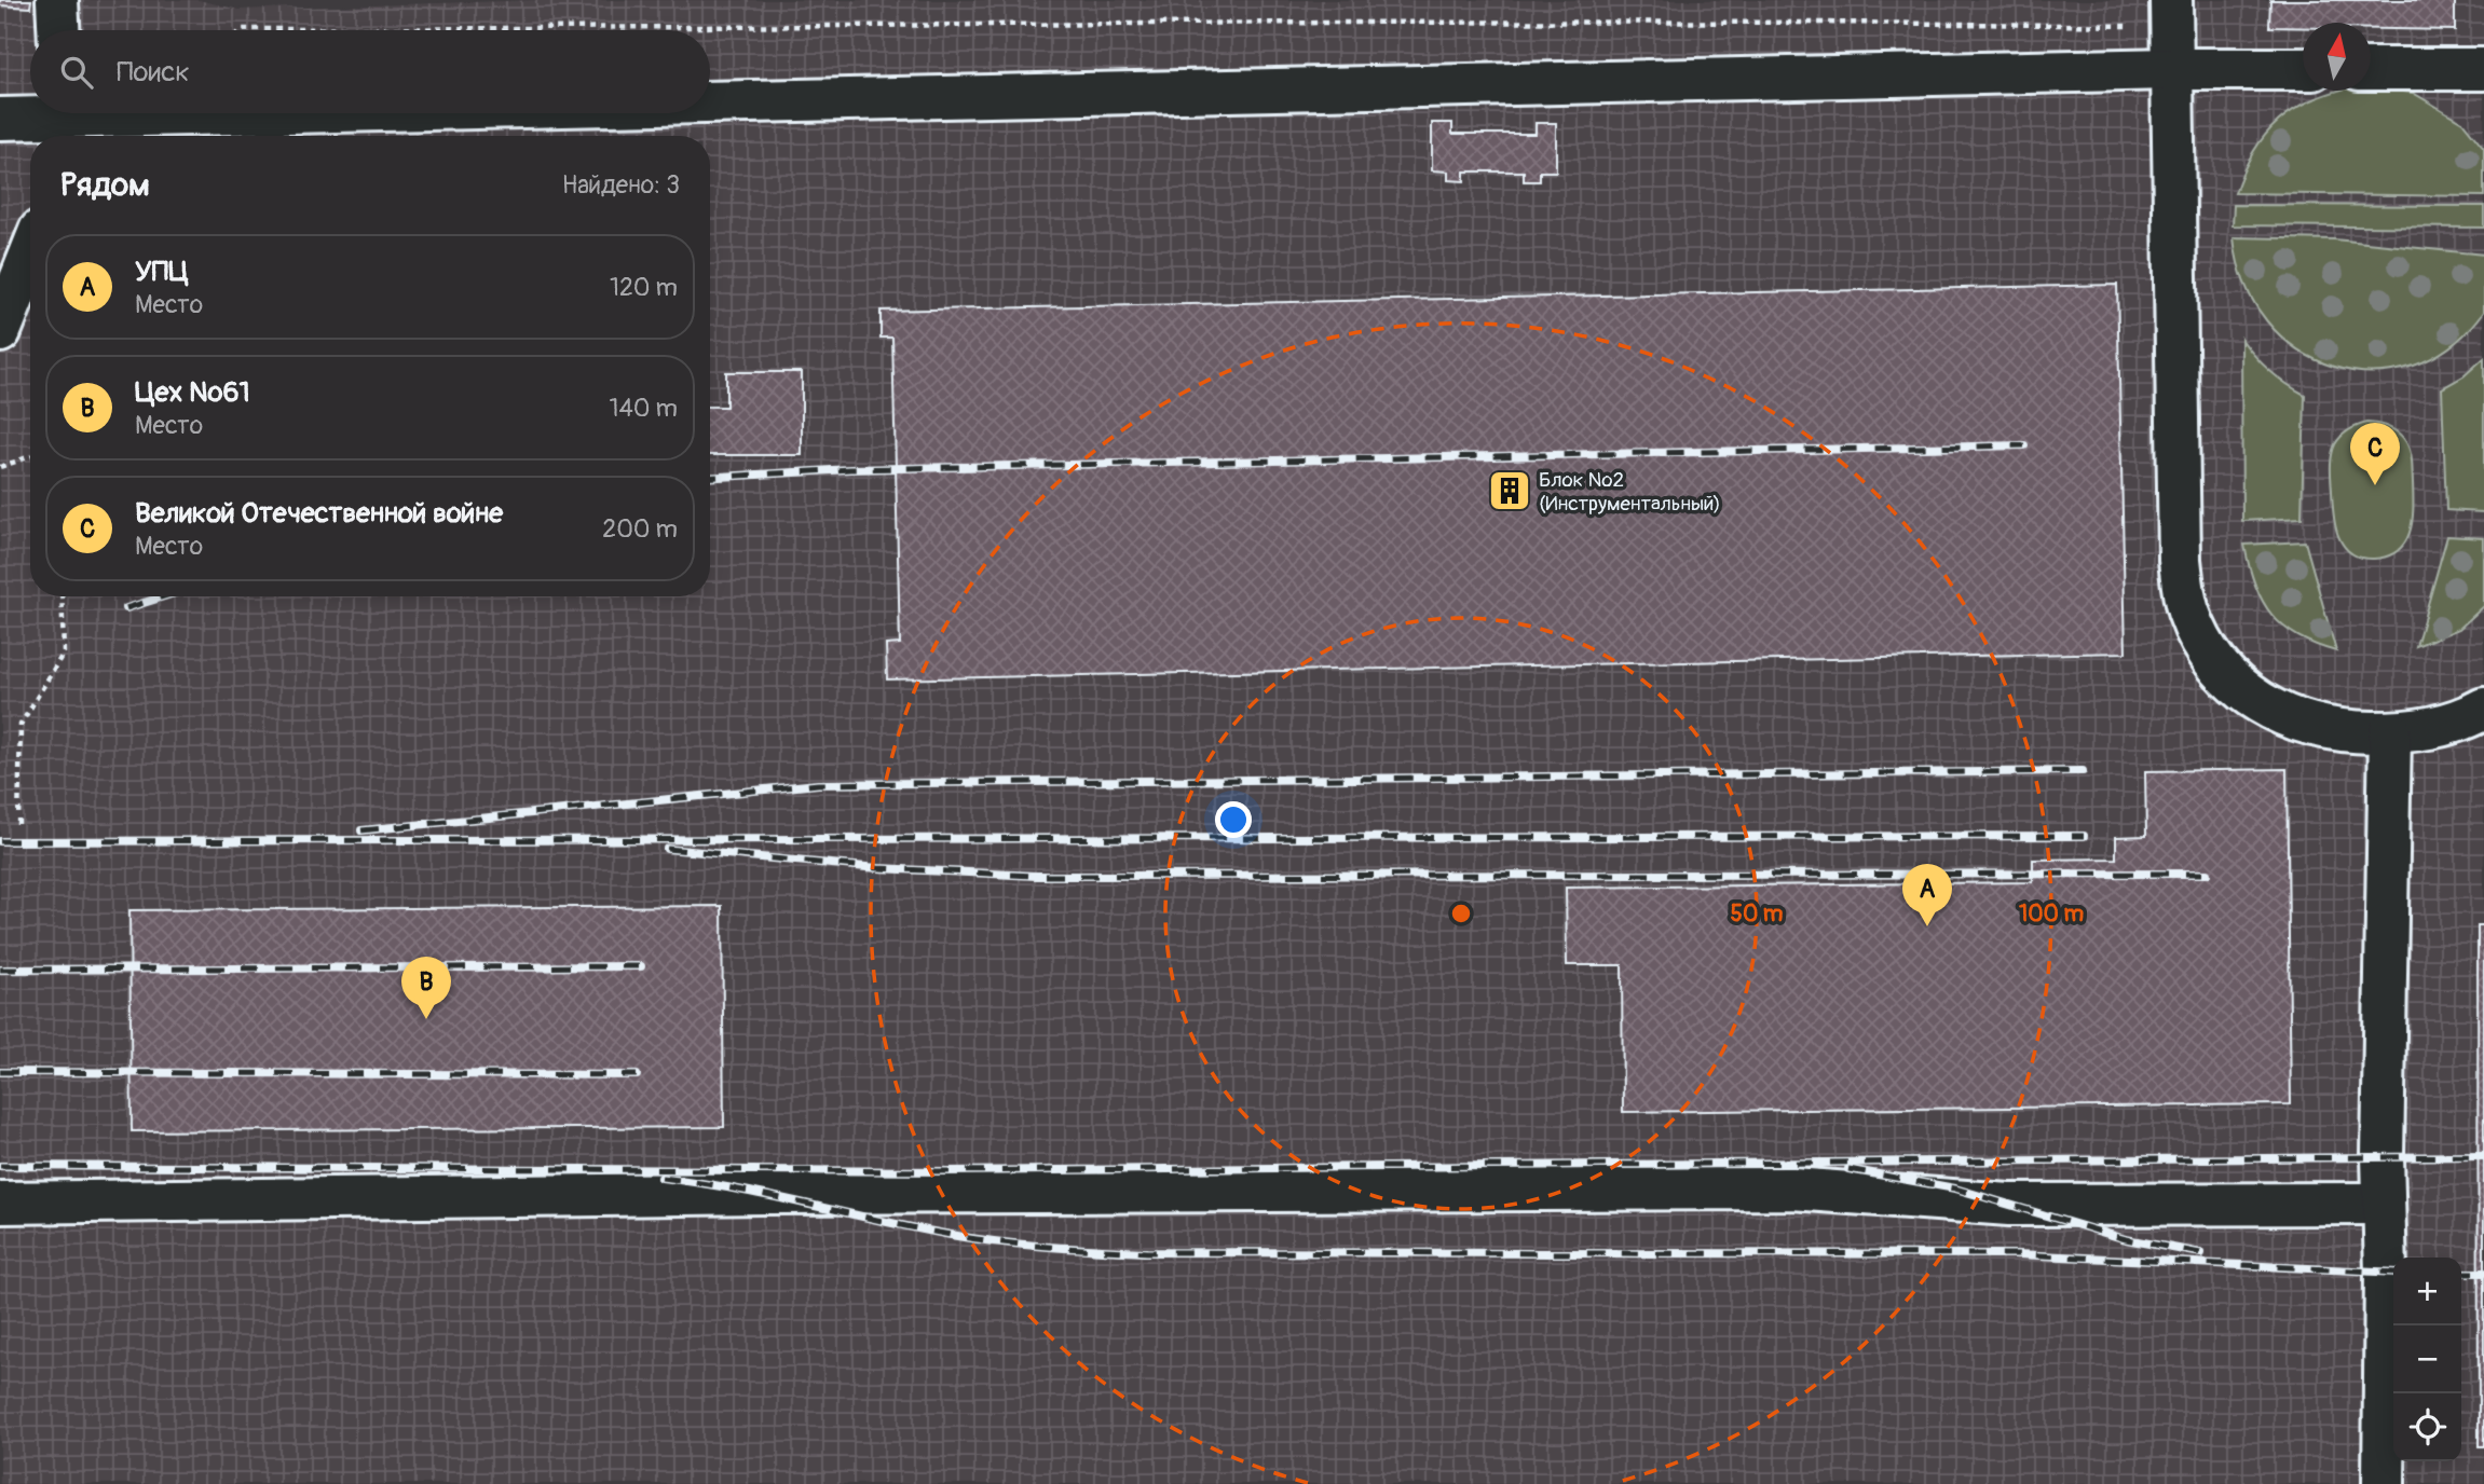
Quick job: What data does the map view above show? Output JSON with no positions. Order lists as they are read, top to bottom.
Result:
{
  "places": {
    "building": ["Блок №2 (Инструментальный)"]
  },
  "north": "top",
  "page": {
    "search": "Поиск",
    "heading": ["Рядом", "Найдено: 3"],
    "list": [
      {
        "mark": "A",
        "name": "УПЦ",
        "note": "Место",
        "value": "120 m"
      },
      {
        "mark": "B",
        "name": "Цех №61",
        "note": "Место",
        "value": "140 m"
      },
      {
        "mark": "C",
        "name": "Великой Отечественной войне",
        "note": "Место",
        "value": "200 m"
      }
    ],
    "pins": ["C", "A", "B"],
    "map_buttons": ["+", "−"]
  },
  "rings": ["50 m", "100 m"]
}
